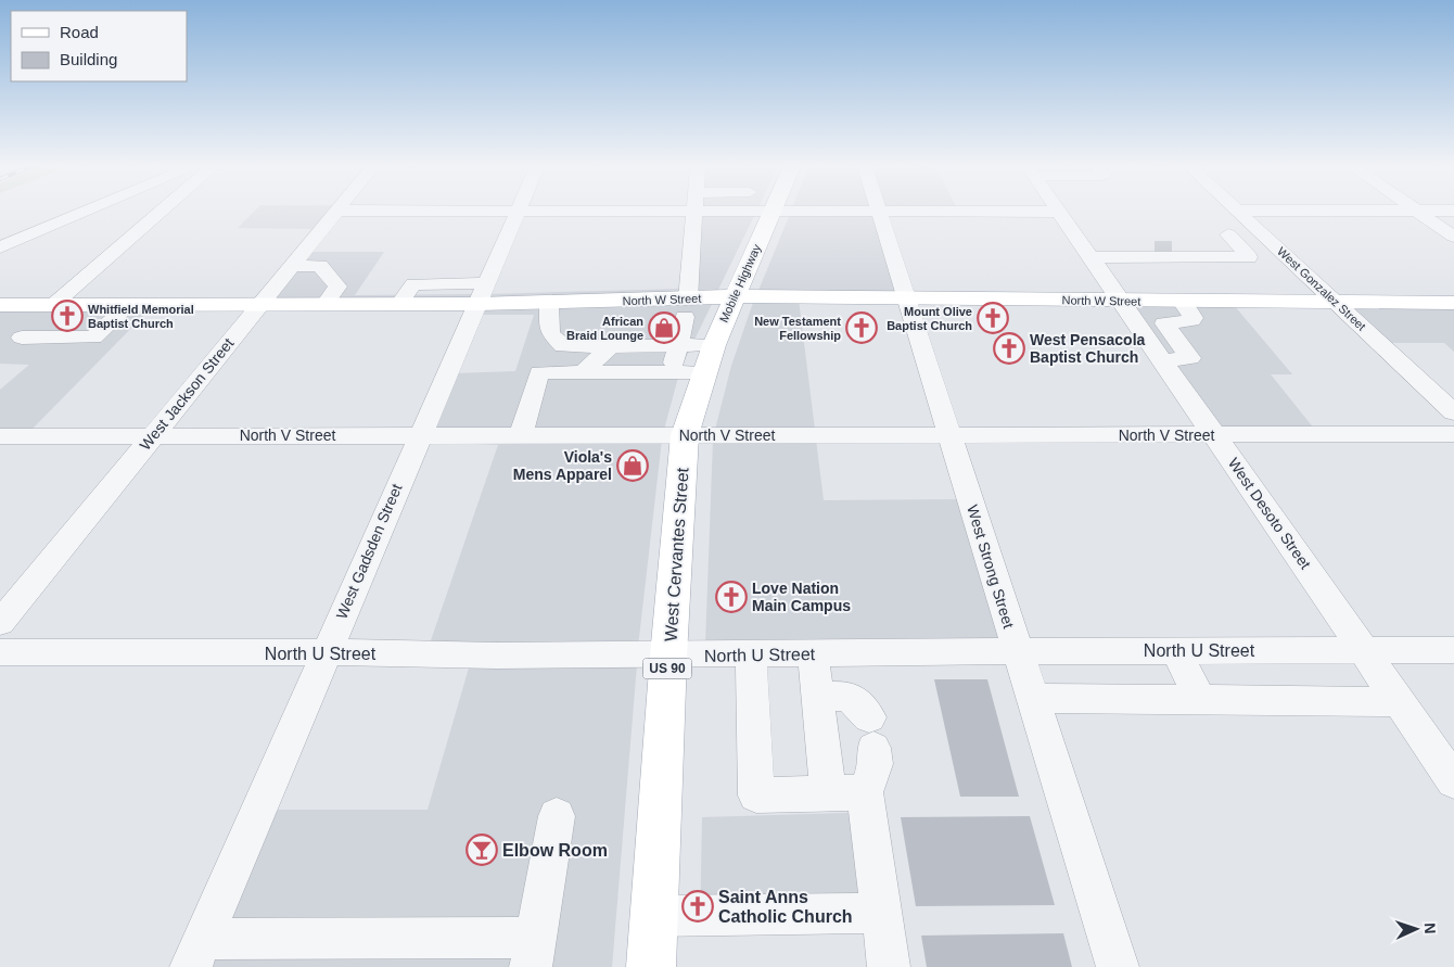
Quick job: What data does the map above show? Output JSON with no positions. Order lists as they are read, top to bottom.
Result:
{
  "streets": {
    "main road": [
      "Mobile Highway",
      "North W Street",
      "West Cervantes Street",
      "US 90"
    ],
    "street": [
      "West Gonzalez Street",
      "West Jackson Street",
      "North V Street",
      "West Desoto Street",
      "West Gadsden Street",
      "West Strong Street",
      "North U Street"
    ]
  },
  "crossings": [
    ["Mobile Highway", "North W Street"],
    ["Mobile Highway", "West Cervantes Street"],
    ["West Gonzalez Street", "North W Street"],
    ["North W Street", "West Jackson Street"],
    ["North W Street", "West Desoto Street"],
    ["North W Street", "West Gadsden Street"],
    ["North W Street", "West Strong Street"],
    ["West Jackson Street", "North V Street"],
    ["North V Street", "West Desoto Street"],
    ["North V Street", "West Gadsden Street"],
    ["North V Street", "West Cervantes Street"],
    ["North V Street", "West Strong Street"],
    ["West Desoto Street", "North U Street"],
    ["West Gadsden Street", "North U Street"],
    ["West Cervantes Street", "North U Street"],
    ["West Strong Street", "North U Street"]
  ],
  "places": {
    "church": [
      "Whitfield Memorial Baptist Church",
      "Mount Olive Baptist Church",
      "New Testament Fellowship",
      "West Pensacola Baptist Church",
      "Love Nation Main Campus",
      "Saint Anns Catholic Church"
    ],
    "shop": ["African Braid Lounge", "Viola's Mens Apparel"],
    "bar": ["Elbow Room"]
  },
  "legend": ["Road", "Building"],
  "north": "right"
}
